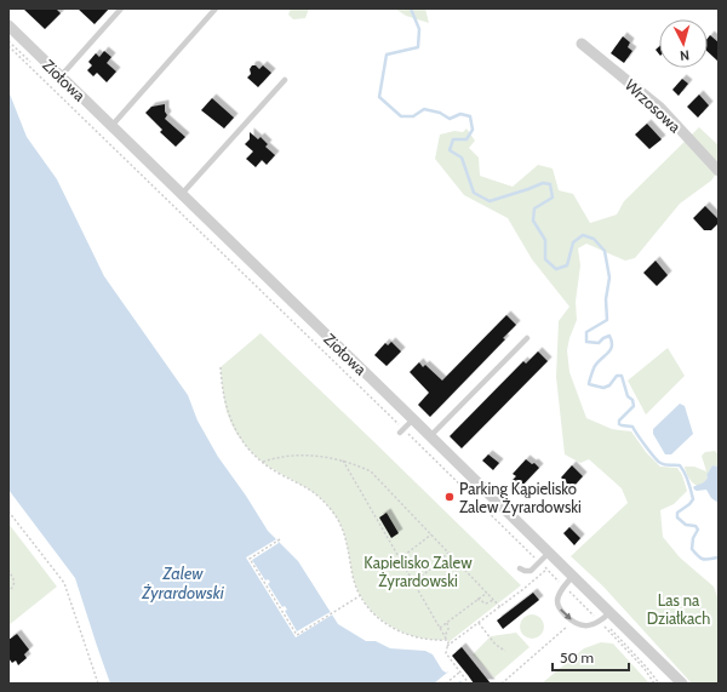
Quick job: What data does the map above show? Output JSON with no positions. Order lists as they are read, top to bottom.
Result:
{
  "streets": {
    "street": ["Ziołowa", "Wrzosowa"]
  },
  "water": ["Zalew Żyrardowski"],
  "parks": ["Kapielisko Zalew Żyrardowski", "Las na Działkach"],
  "places": ["Parking Kąpielisko Zalew Żyrardowski"],
  "scale_bar": "50 m",
  "north": "bottom"
}
